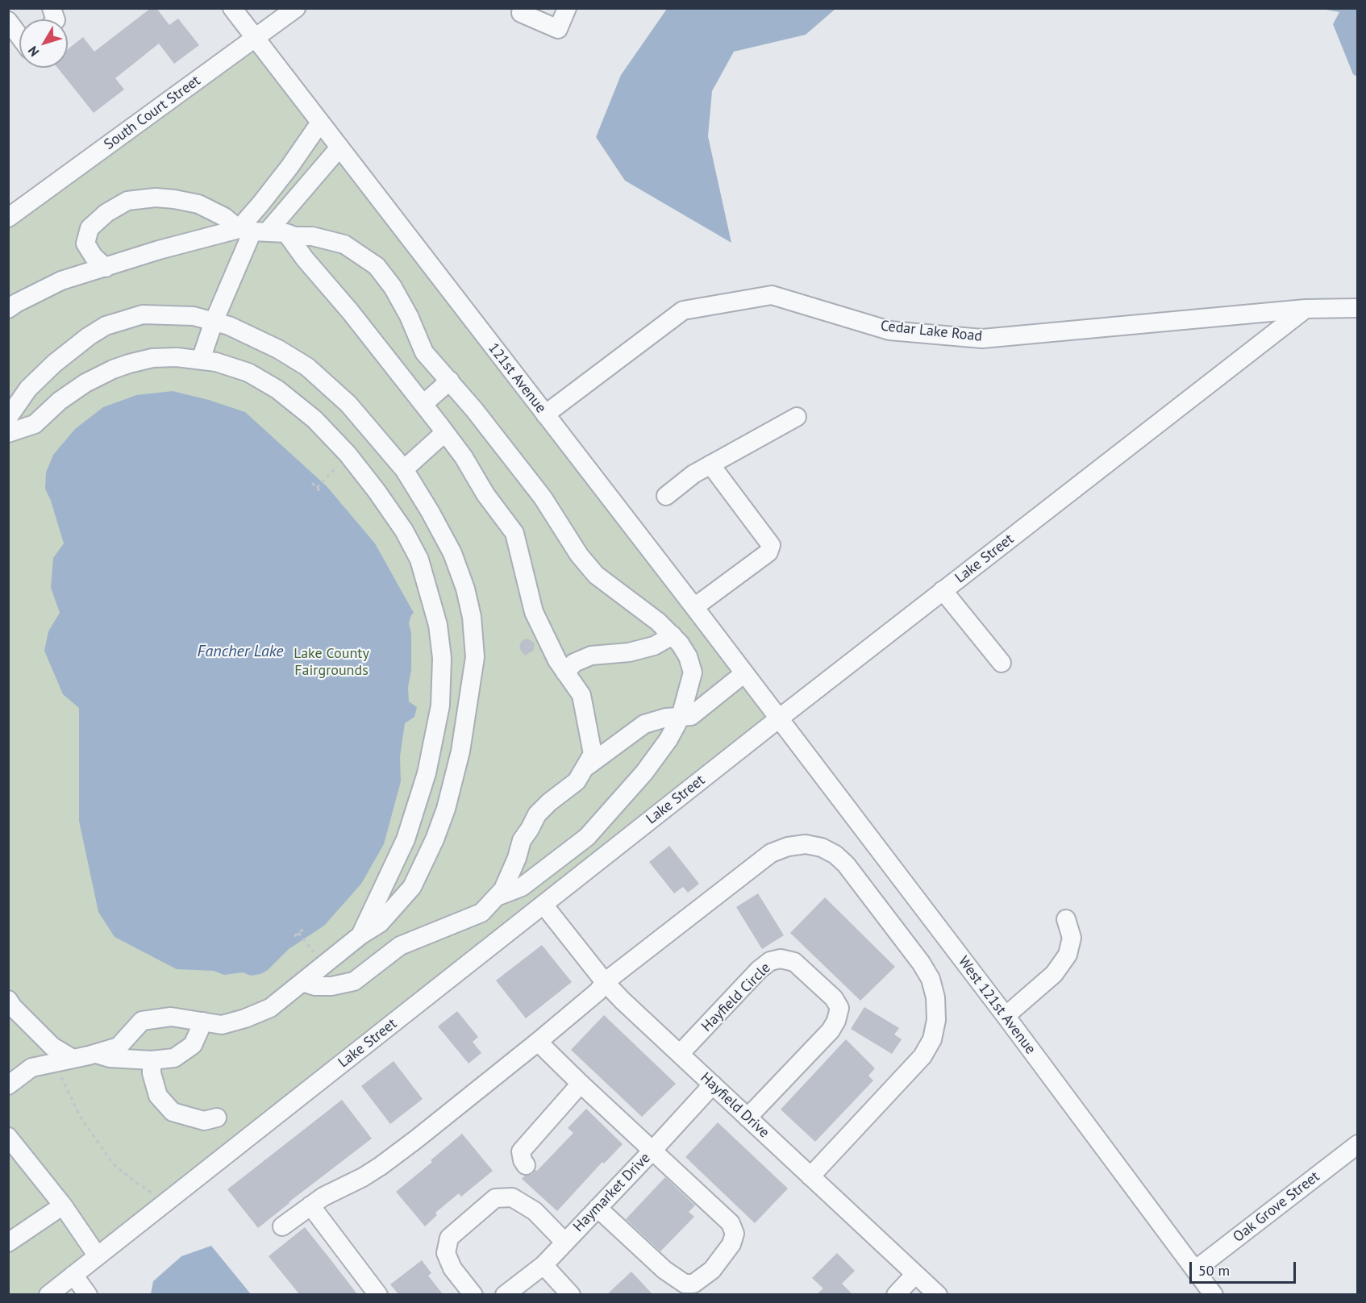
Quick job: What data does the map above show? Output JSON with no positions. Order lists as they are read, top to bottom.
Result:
{
  "streets": {
    "street": [
      "South Court Street",
      "Cedar Lake Road",
      "121st Avenue",
      "Lake Street",
      "Hayfield Circle",
      "West 121st Avenue",
      "Hayfield Drive",
      "Haymarket Drive",
      "Oak Grove Street"
    ]
  },
  "crossings": [
    ["South Court Street", "121st Avenue"],
    ["Cedar Lake Road", "121st Avenue"],
    ["Cedar Lake Road", "Lake Street"],
    ["121st Avenue", "Lake Street"],
    ["121st Avenue", "West 121st Avenue"],
    ["Lake Street", "West 121st Avenue"],
    ["Lake Street", "Hayfield Drive"],
    ["Hayfield Circle", "Hayfield Drive"],
    ["West 121st Avenue", "Oak Grove Street"],
    ["Hayfield Drive", "Haymarket Drive"]
  ],
  "water": ["Fancher Lake"],
  "parks": ["Lake County Fairgrounds"],
  "scale_bar": "50 m",
  "north": "bottom left"
}
